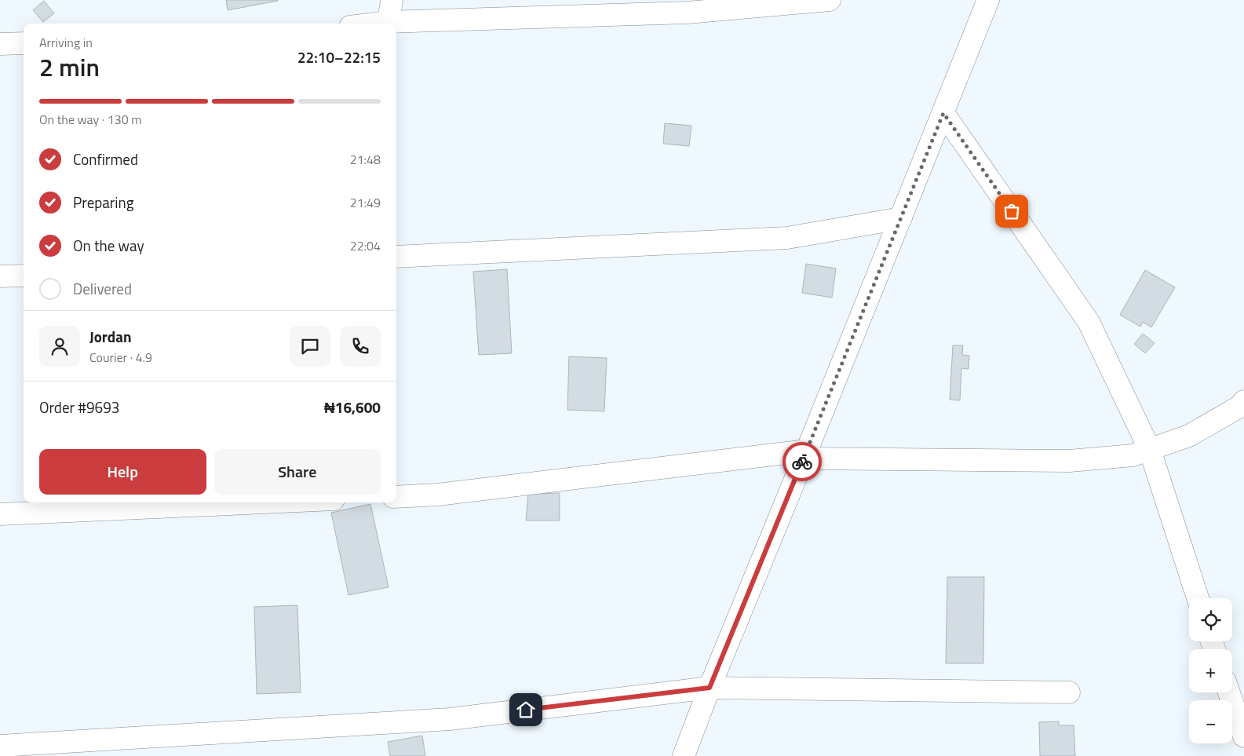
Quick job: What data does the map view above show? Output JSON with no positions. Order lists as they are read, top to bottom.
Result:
{
  "page": {
    "heading": ["2 min", "Arriving in", "22:10–22:15"],
    "panel": [
      "Jordan",
      "Courier · 4.9",
      "Order #9693",
      "₦16,600"
    ],
    "bar": "On the way · 130 m",
    "list": [
      ["Confirmed", "21:48"],
      ["Preparing", "21:49"],
      ["On the way", "22:04"],
      "Delivered"
    ],
    "buttons": ["Help", "Share"],
    "map_buttons": ["+", "−"]
  }
}
